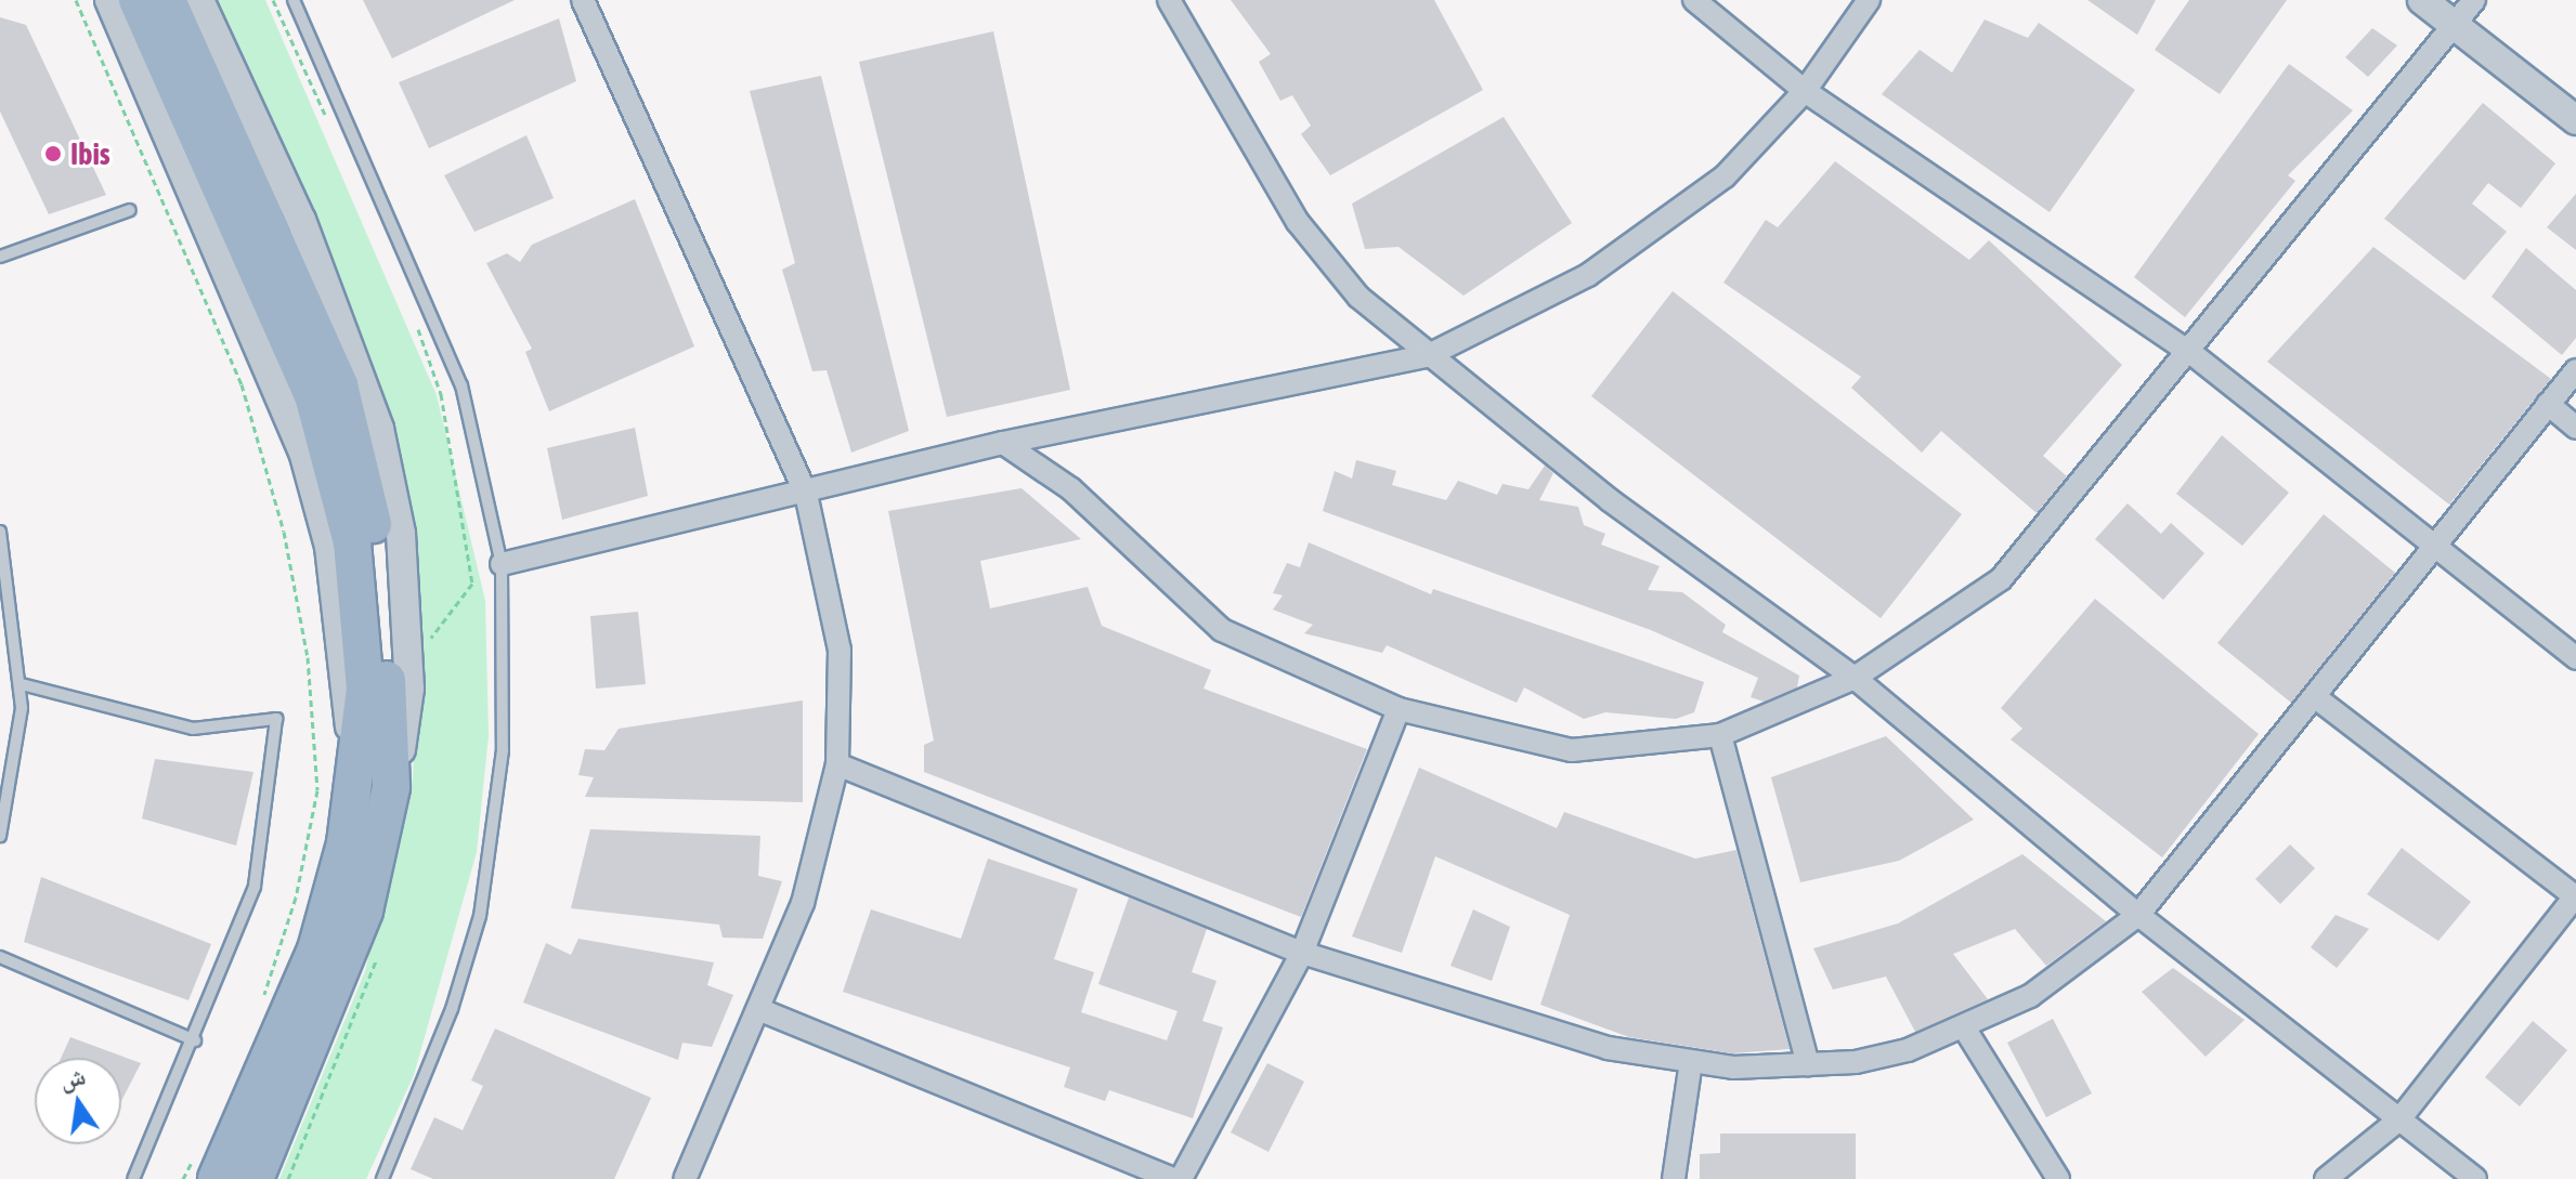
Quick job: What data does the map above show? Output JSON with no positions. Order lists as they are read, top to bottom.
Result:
{
  "places": ["Ibis"],
  "north": "top"
}
